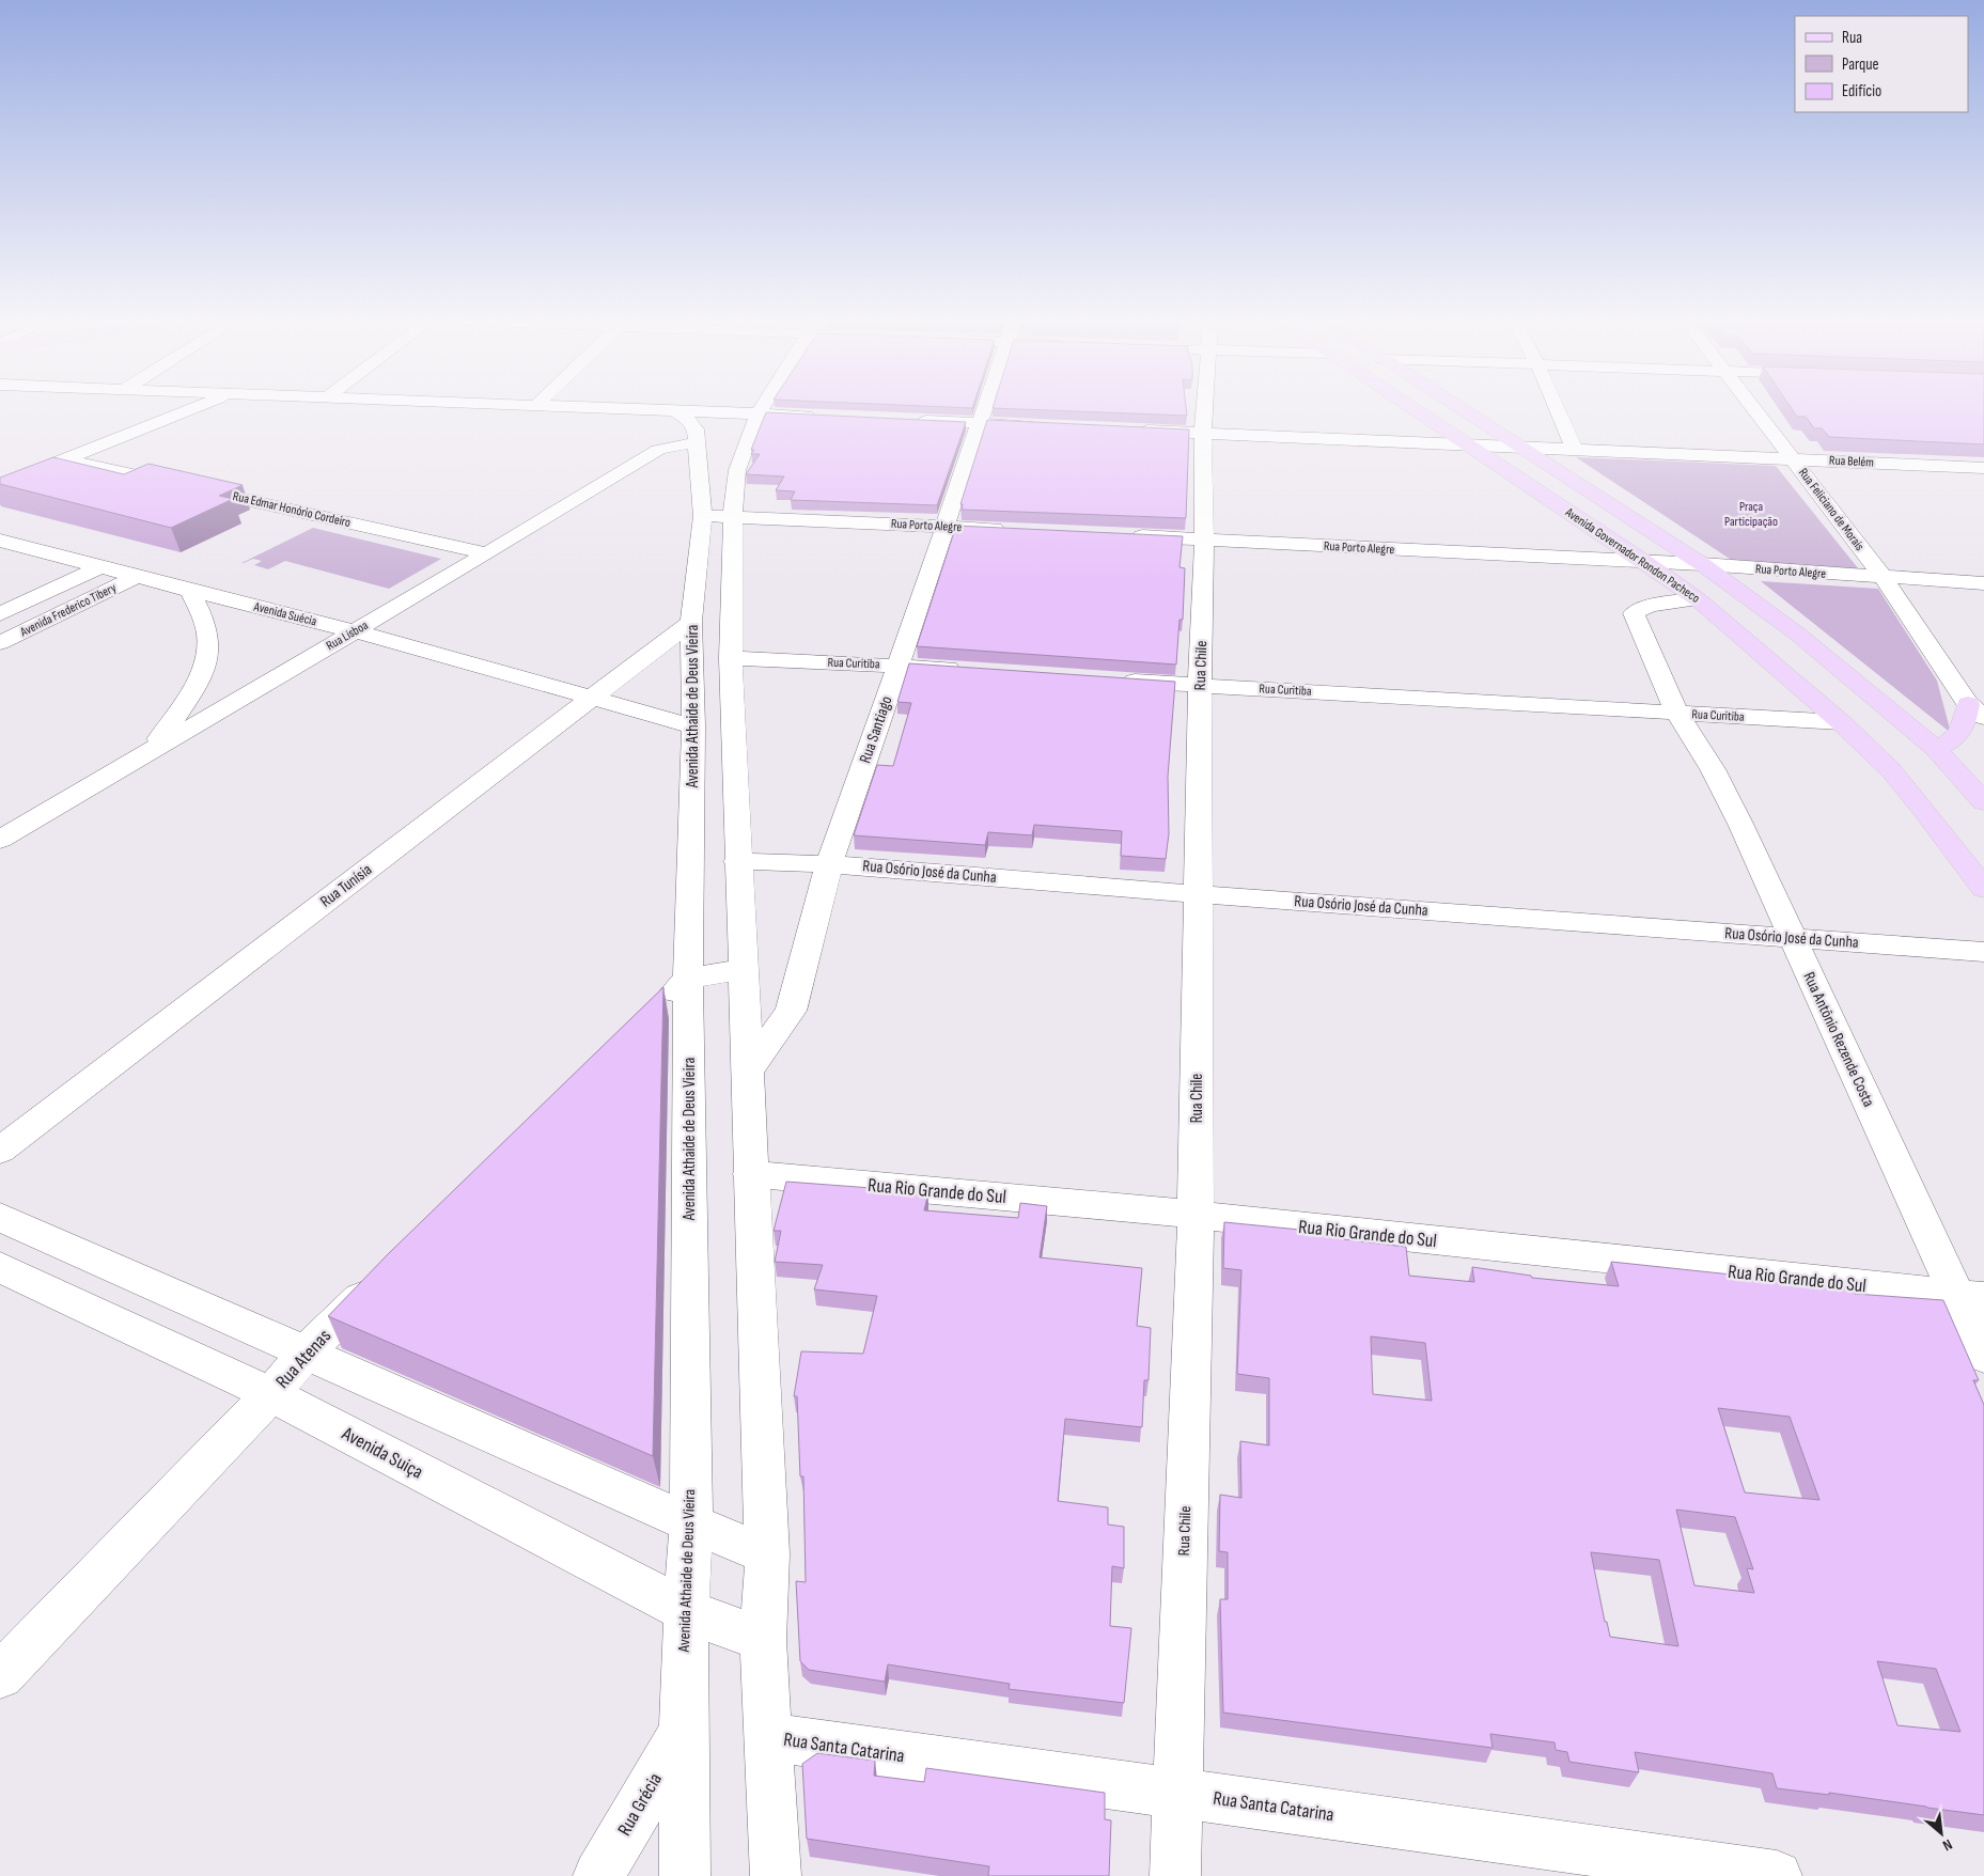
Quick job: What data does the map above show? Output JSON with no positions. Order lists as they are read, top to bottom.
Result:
{
  "streets": {
    "main road": ["Avenida Governador Rondon Pacheco"],
    "street": [
      "Rua Belém",
      "Rua Edmar Honório Cordeiro",
      "Rua Feliciano de Morais",
      "Rua Porto Alegre",
      "Avenida Frederico Tibery",
      "Avenida Suécia",
      "Rua Lisboa",
      "Rua Curitiba",
      "Rua Chile",
      "Avenida Athaide de Deus Vieira",
      "Rua Santiago",
      "Rua Osório José da Cunha",
      "Rua Tunísia",
      "Rua Antônio Rezende Costa",
      "Rua Rio Grande do Sul",
      "Rua Atenas",
      "Avenida Suiça",
      "Rua Santa Catarina",
      "Rua Grécia"
    ]
  },
  "crossings": [
    ["Rua Belém", "Rua Feliciano de Morais"],
    ["Rua Belém", "Avenida Governador Rondon Pacheco"],
    ["Rua Belém", "Rua Chile"],
    ["Rua Edmar Honório Cordeiro", "Rua Lisboa"],
    ["Rua Feliciano de Morais", "Rua Porto Alegre"],
    ["Rua Porto Alegre", "Avenida Governador Rondon Pacheco"],
    ["Rua Porto Alegre", "Rua Chile"],
    ["Rua Porto Alegre", "Avenida Athaide de Deus Vieira"],
    ["Rua Porto Alegre", "Rua Santiago"],
    ["Avenida Governador Rondon Pacheco", "Rua Curitiba"],
    ["Avenida Governador Rondon Pacheco", "Rua Antônio Rezende Costa"],
    ["Avenida Frederico Tibery", "Avenida Suécia"],
    ["Avenida Suécia", "Rua Lisboa"],
    ["Avenida Suécia", "Avenida Athaide de Deus Vieira"],
    ["Avenida Suécia", "Rua Tunísia"],
    ["Rua Lisboa", "Avenida Athaide de Deus Vieira"],
    ["Rua Curitiba", "Rua Chile"],
    ["Rua Curitiba", "Avenida Athaide de Deus Vieira"],
    ["Rua Curitiba", "Rua Santiago"],
    ["Rua Curitiba", "Rua Antônio Rezende Costa"],
    ["Rua Chile", "Rua Osório José da Cunha"],
    ["Rua Chile", "Rua Rio Grande do Sul"],
    ["Rua Chile", "Rua Santa Catarina"],
    ["Avenida Athaide de Deus Vieira", "Rua Santiago"],
    ["Avenida Athaide de Deus Vieira", "Rua Osório José da Cunha"],
    ["Avenida Athaide de Deus Vieira", "Rua Tunísia"],
    ["Avenida Athaide de Deus Vieira", "Rua Rio Grande do Sul"],
    ["Avenida Athaide de Deus Vieira", "Avenida Suiça"],
    ["Avenida Athaide de Deus Vieira", "Rua Santa Catarina"],
    ["Avenida Athaide de Deus Vieira", "Rua Grécia"],
    ["Rua Santiago", "Rua Osório José da Cunha"],
    ["Rua Osório José da Cunha", "Rua Antônio Rezende Costa"],
    ["Rua Antônio Rezende Costa", "Rua Rio Grande do Sul"],
    ["Rua Atenas", "Avenida Suiça"]
  ],
  "parks": ["Praça Participação"],
  "legend": ["Rua", "Parque", "Edifício"],
  "north": "bottom right"
}
